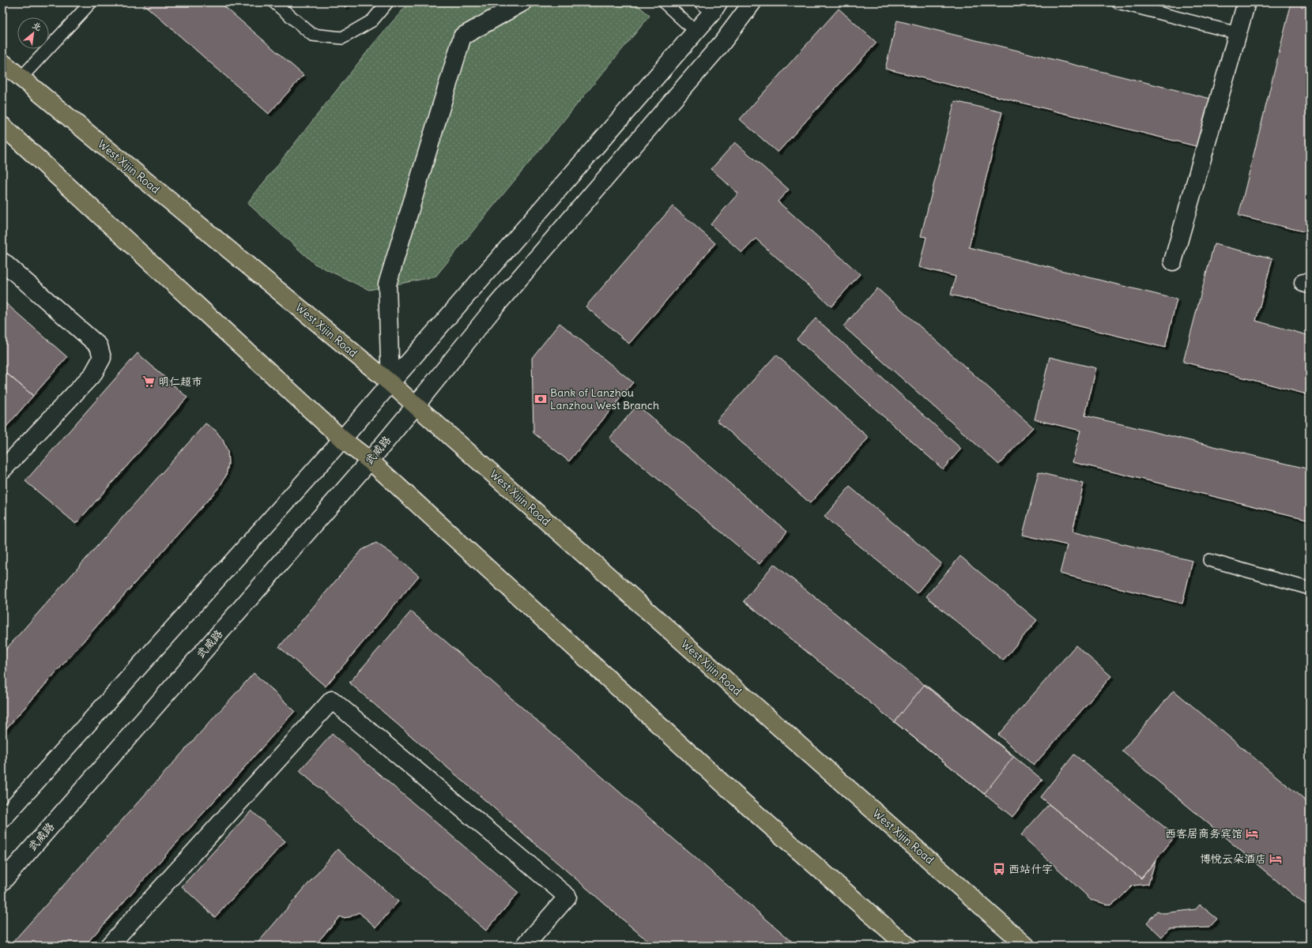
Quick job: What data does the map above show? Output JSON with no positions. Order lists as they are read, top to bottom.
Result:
{
  "streets": {
    "main road": ["West Xijin Road"],
    "street": ["武威路"]
  },
  "crossings": [
    ["West Xijin Road", "武威路"]
  ],
  "places": {
    "supermarket": ["明仁超市"],
    "bank": ["Bank of Lanzhou Lanzhou West Branch"],
    "hotel": ["西客居商务宾馆", "博悦云朵酒店"],
    "bus stop": ["西站什字"]
  },
  "north": "top right"
}
